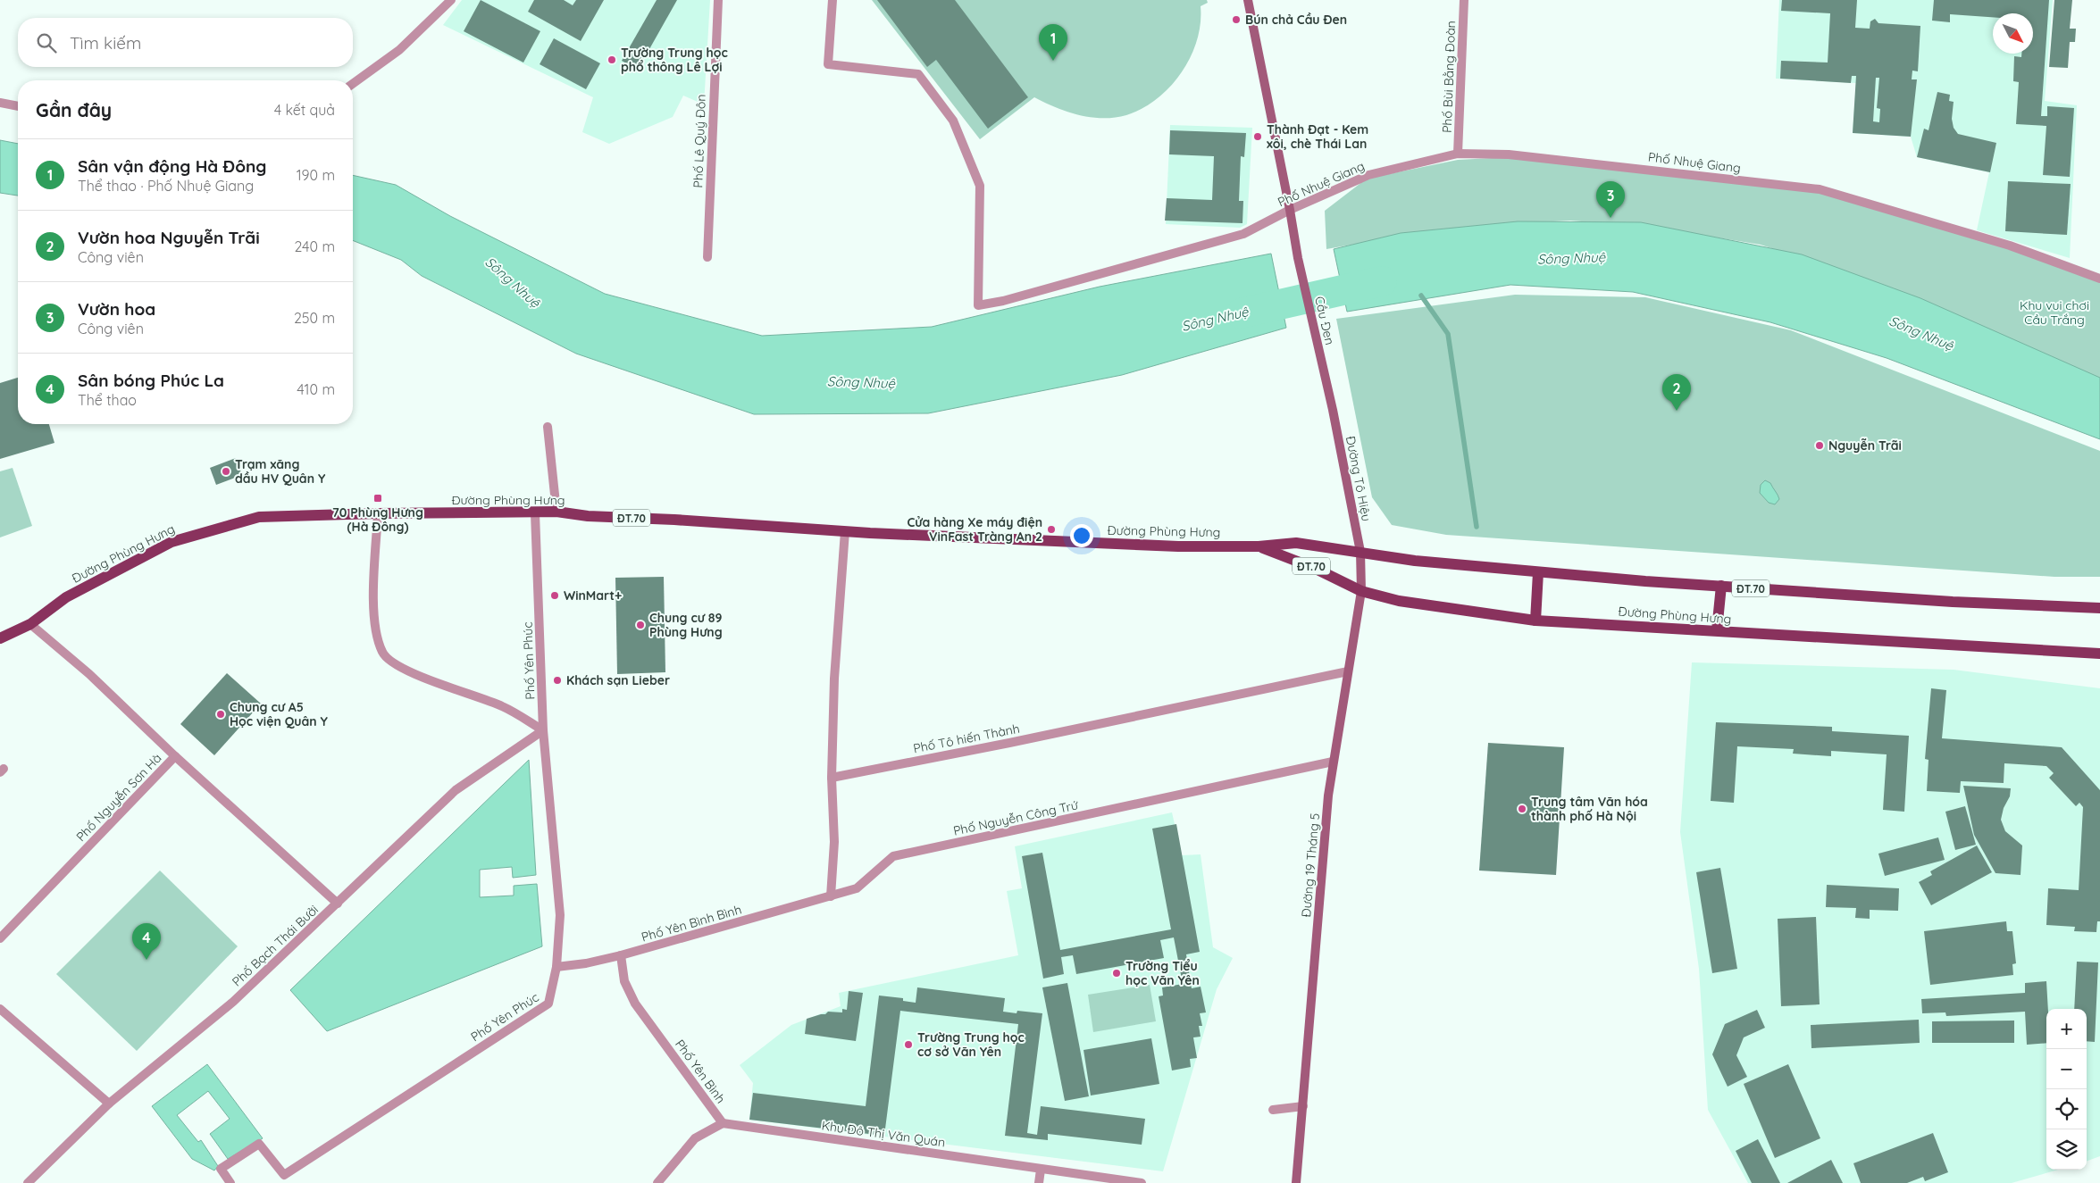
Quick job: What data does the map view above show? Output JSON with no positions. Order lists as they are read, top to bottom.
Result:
{
  "streets": {
    "main road": ["Đường Phùng Hưng", "ĐT.70"],
    "street": [
      "Phố Bùi Bằng Đoàn",
      "Phố Lê Quý Đôn",
      "Phố Nhuệ Giang",
      "Cầu Đen",
      "Đường Tô Hiệu",
      "Phố Yên Phúc",
      "Phố Tô hiến Thành",
      "Phố Nguyễn Sơn Hà",
      "Phố Nguyễn Công Trứ",
      "Đường 19 Tháng 5",
      "Phố Yên Bình Bình",
      "Phố Bạch Thái Bưởi",
      "Phố Yên Bình",
      "Khu Đô Thị Văn Quán"
    ]
  },
  "crossings": [
    ["Phố Bùi Bằng Đoàn", "Phố Nhuệ Giang"],
    ["Phố Nhuệ Giang", "Cầu Đen"],
    ["Cầu Đen", "Đường Tô Hiệu"],
    ["Đường Tô Hiệu", "Đường Phùng Hưng"],
    ["Đường Tô Hiệu", "Đường 19 Tháng 5"],
    ["Đường Phùng Hưng", "Phố Yên Phúc"],
    ["Đường Phùng Hưng", "Phố Nguyễn Sơn Hà"],
    ["Đường Phùng Hưng", "Đường 19 Tháng 5"],
    ["Phố Yên Phúc", "Phố Yên Bình Bình"],
    ["Phố Yên Phúc", "Phố Bạch Thái Bưởi"],
    ["Phố Tô hiến Thành", "Đường 19 Tháng 5"],
    ["Phố Nguyễn Công Trứ", "Đường 19 Tháng 5"],
    ["Phố Nguyễn Công Trứ", "Phố Yên Bình Bình"],
    ["Phố Yên Bình Bình", "Phố Yên Bình"],
    ["Phố Yên Bình", "Khu Đô Thị Văn Quán"]
  ],
  "water": ["Sông Nhuệ"],
  "parks": ["Khu vui chơi Cầu Trắng"],
  "places": {
    "other": [
      "Bún chả Cầu Đen",
      "Trường Trung học phổ thông Lê Lợi",
      "Thành Đạt - Kem xôi, chè Thái Lan",
      "Nguyễn Trãi",
      "Trạm xăng dầu HV Quân Y",
      "Cửa hàng Xe máy điện VinFast Tràng An 2",
      "WinMart+",
      "Chung cư 89 Phùng Hưng",
      "Khách sạn Lieber",
      "Chung cư A5 Học viện Quân Y",
      "Trung tâm Văn hóa thành phố Hà Nội",
      "Trường Tiểu học Văn Yên",
      "Trường Trung học cơ sở Văn Yên"
    ],
    "transit": ["70 Phùng Hưng (Hà Đông)"]
  },
  "north": "bottom right",
  "page": {
    "search": "Tìm kiếm",
    "pins": [
      "1",
      "3",
      "2",
      "4"
    ],
    "heading": ["Gần đây", "4 kết quả"],
    "list": [
      {
        "mark": "1",
        "name": "Sân vận động Hà Đông",
        "note": "Thể thao · Phố Nhuệ Giang",
        "value": "190 m"
      },
      {
        "mark": "2",
        "name": "Vườn hoa Nguyễn Trãi",
        "note": "Công viên",
        "value": "240 m"
      },
      {
        "mark": "3",
        "name": "Vườn hoa",
        "note": "Công viên",
        "value": "250 m"
      },
      {
        "mark": "4",
        "name": "Sân bóng Phúc La",
        "note": "Thể thao",
        "value": "410 m"
      }
    ],
    "map_buttons": ["+", "−"]
  }
}
